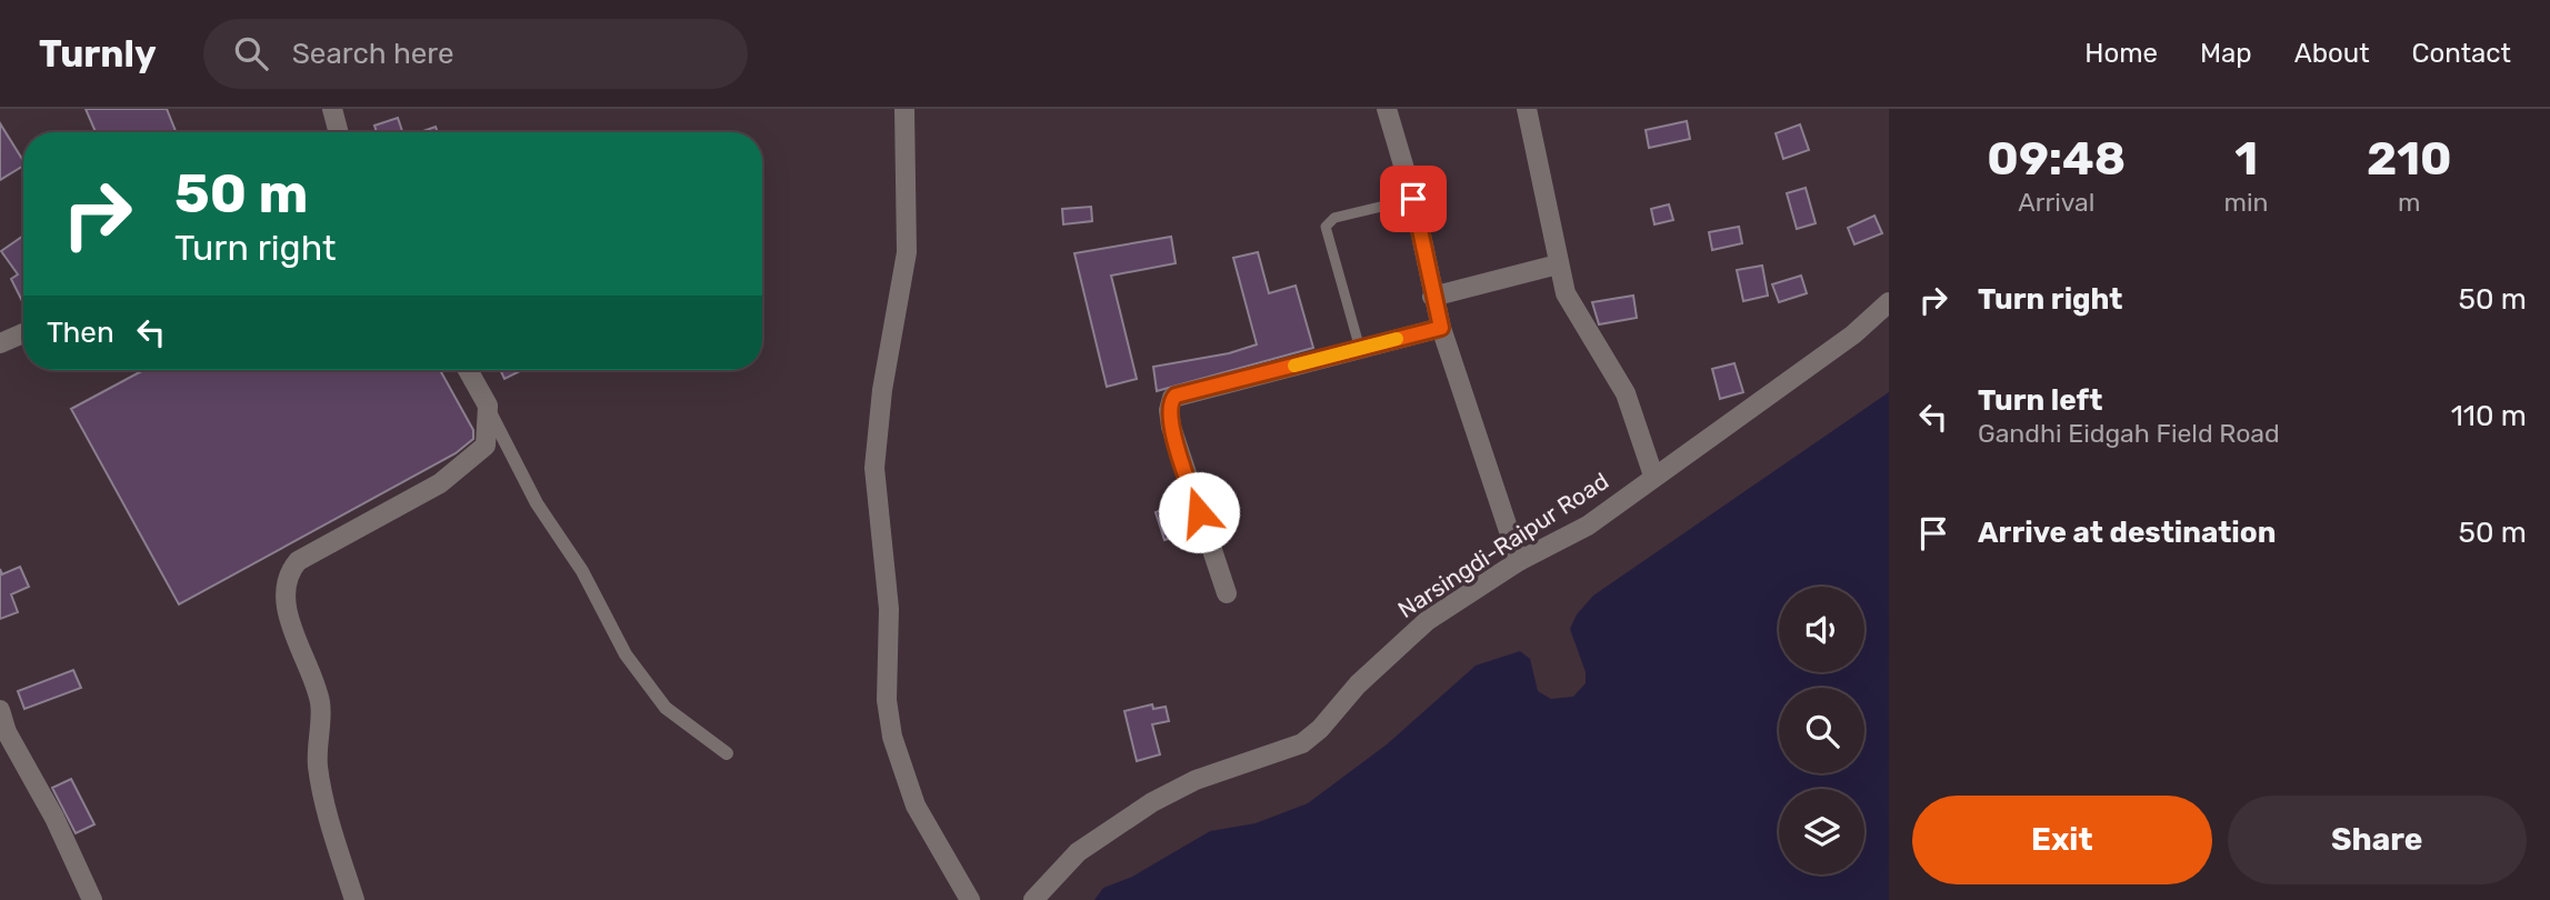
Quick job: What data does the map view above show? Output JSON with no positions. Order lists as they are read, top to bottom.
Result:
{
  "streets": {
    "street": ["Narsingdi-Raipur Road"]
  },
  "page": {
    "header": "Turnly",
    "search": "Search here",
    "nav": [
      "Home",
      "Map",
      "About",
      "Contact"
    ],
    "eta": [
      "09:48",
      "Arrival",
      "1",
      "min",
      "210",
      "m"
    ],
    "turn": ["50 m", "Turn right"],
    "list": [
      {
        "name": "Turn right",
        "value": "50 m"
      },
      {
        "name": "Turn left",
        "note": "Gandhi Eidgah Field Road",
        "value": "110 m"
      },
      {
        "name": "Arrive at destination",
        "value": "50 m"
      }
    ],
    "then": "Then",
    "buttons": ["Exit", "Share"]
  }
}
